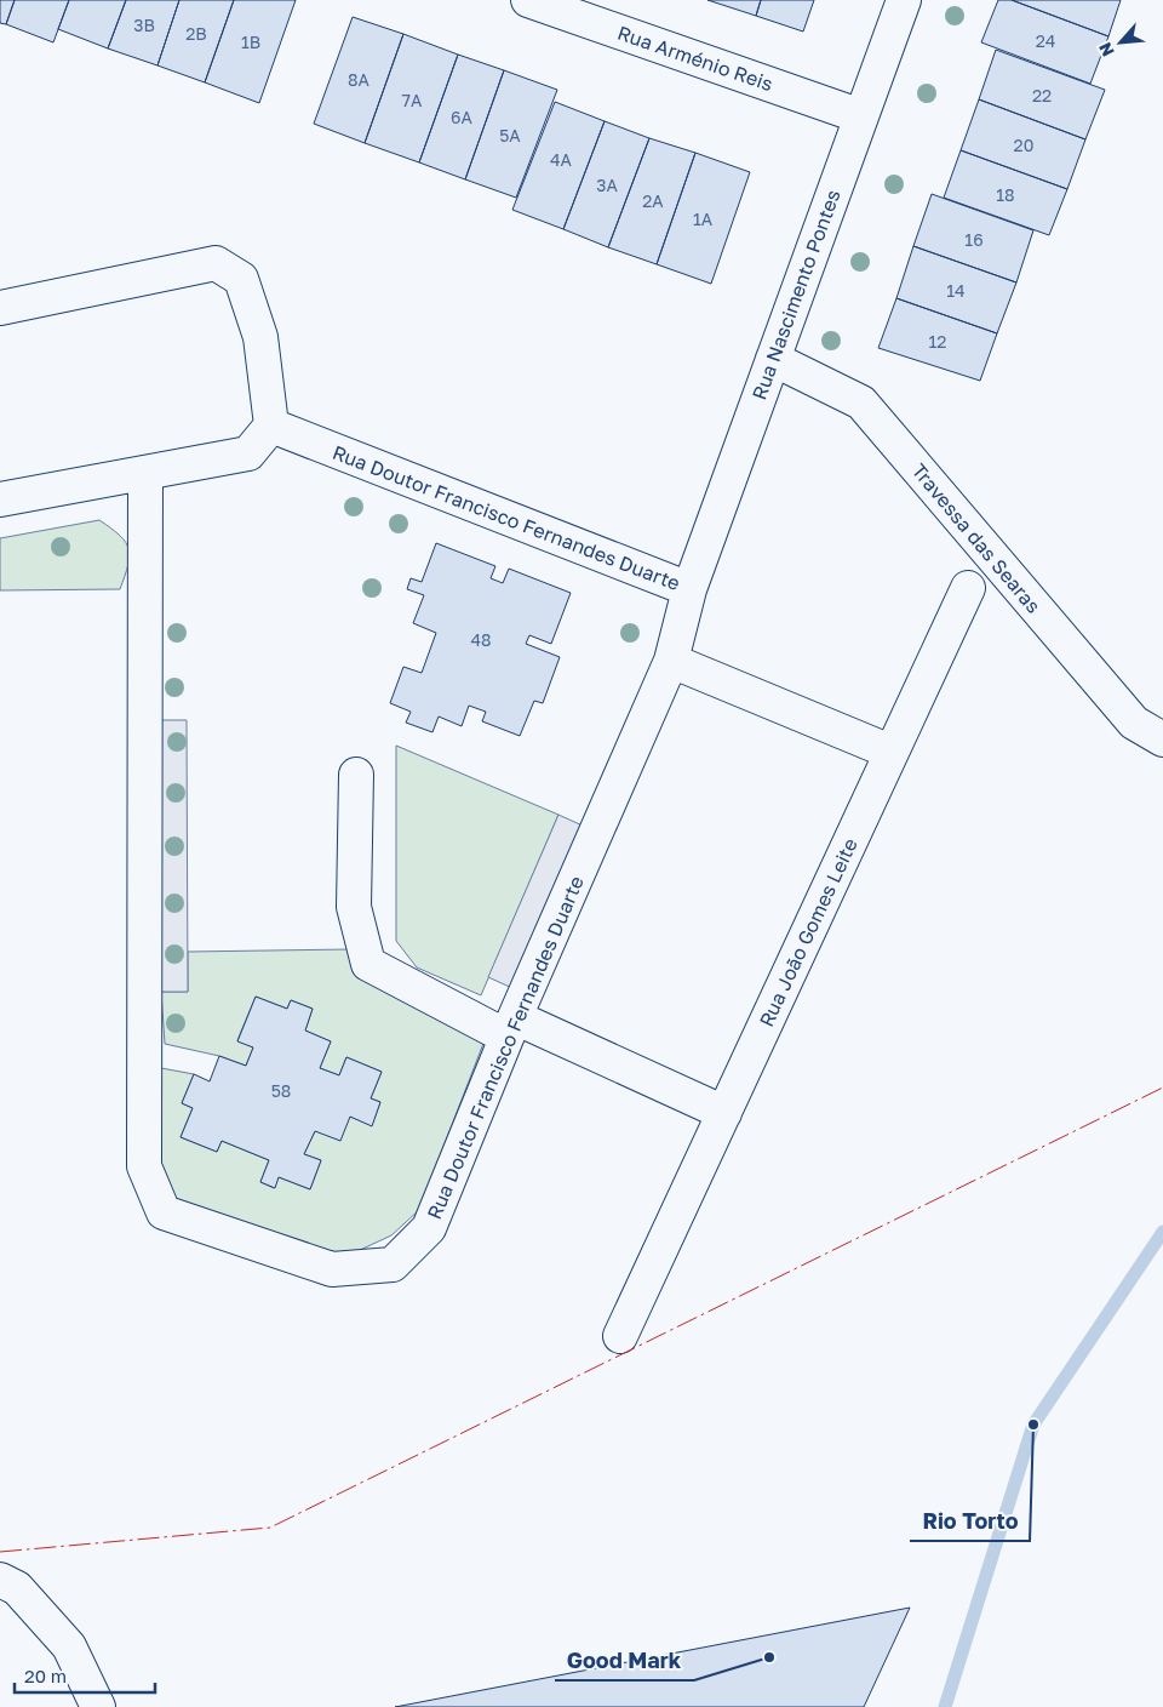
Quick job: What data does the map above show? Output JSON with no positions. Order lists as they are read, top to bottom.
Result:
{
  "streets": {
    "street": [
      "Rua Arménio Reis",
      "Rua Nascimento Pontes",
      "Rua Doutor Francisco Fernandes Duarte",
      "Travessa das Searas",
      "Rua João Gomes Leite"
    ]
  },
  "crossings": [
    ["Rua Arménio Reis", "Rua Nascimento Pontes"],
    ["Rua Nascimento Pontes", "Rua Doutor Francisco Fernandes Duarte"],
    ["Rua Nascimento Pontes", "Travessa das Searas"]
  ],
  "places": ["Rio Torto", "Good Mark"],
  "house_numbers": [
    "3B",
    "2B",
    "24",
    "1B",
    "8A",
    "22",
    "7A",
    "6A",
    "5A",
    "20",
    "4A",
    "3A",
    "18",
    "2A",
    "1A",
    "16",
    "14",
    "12",
    "48",
    "58"
  ],
  "scale_bar": "20 m",
  "north": "bottom left"
}
